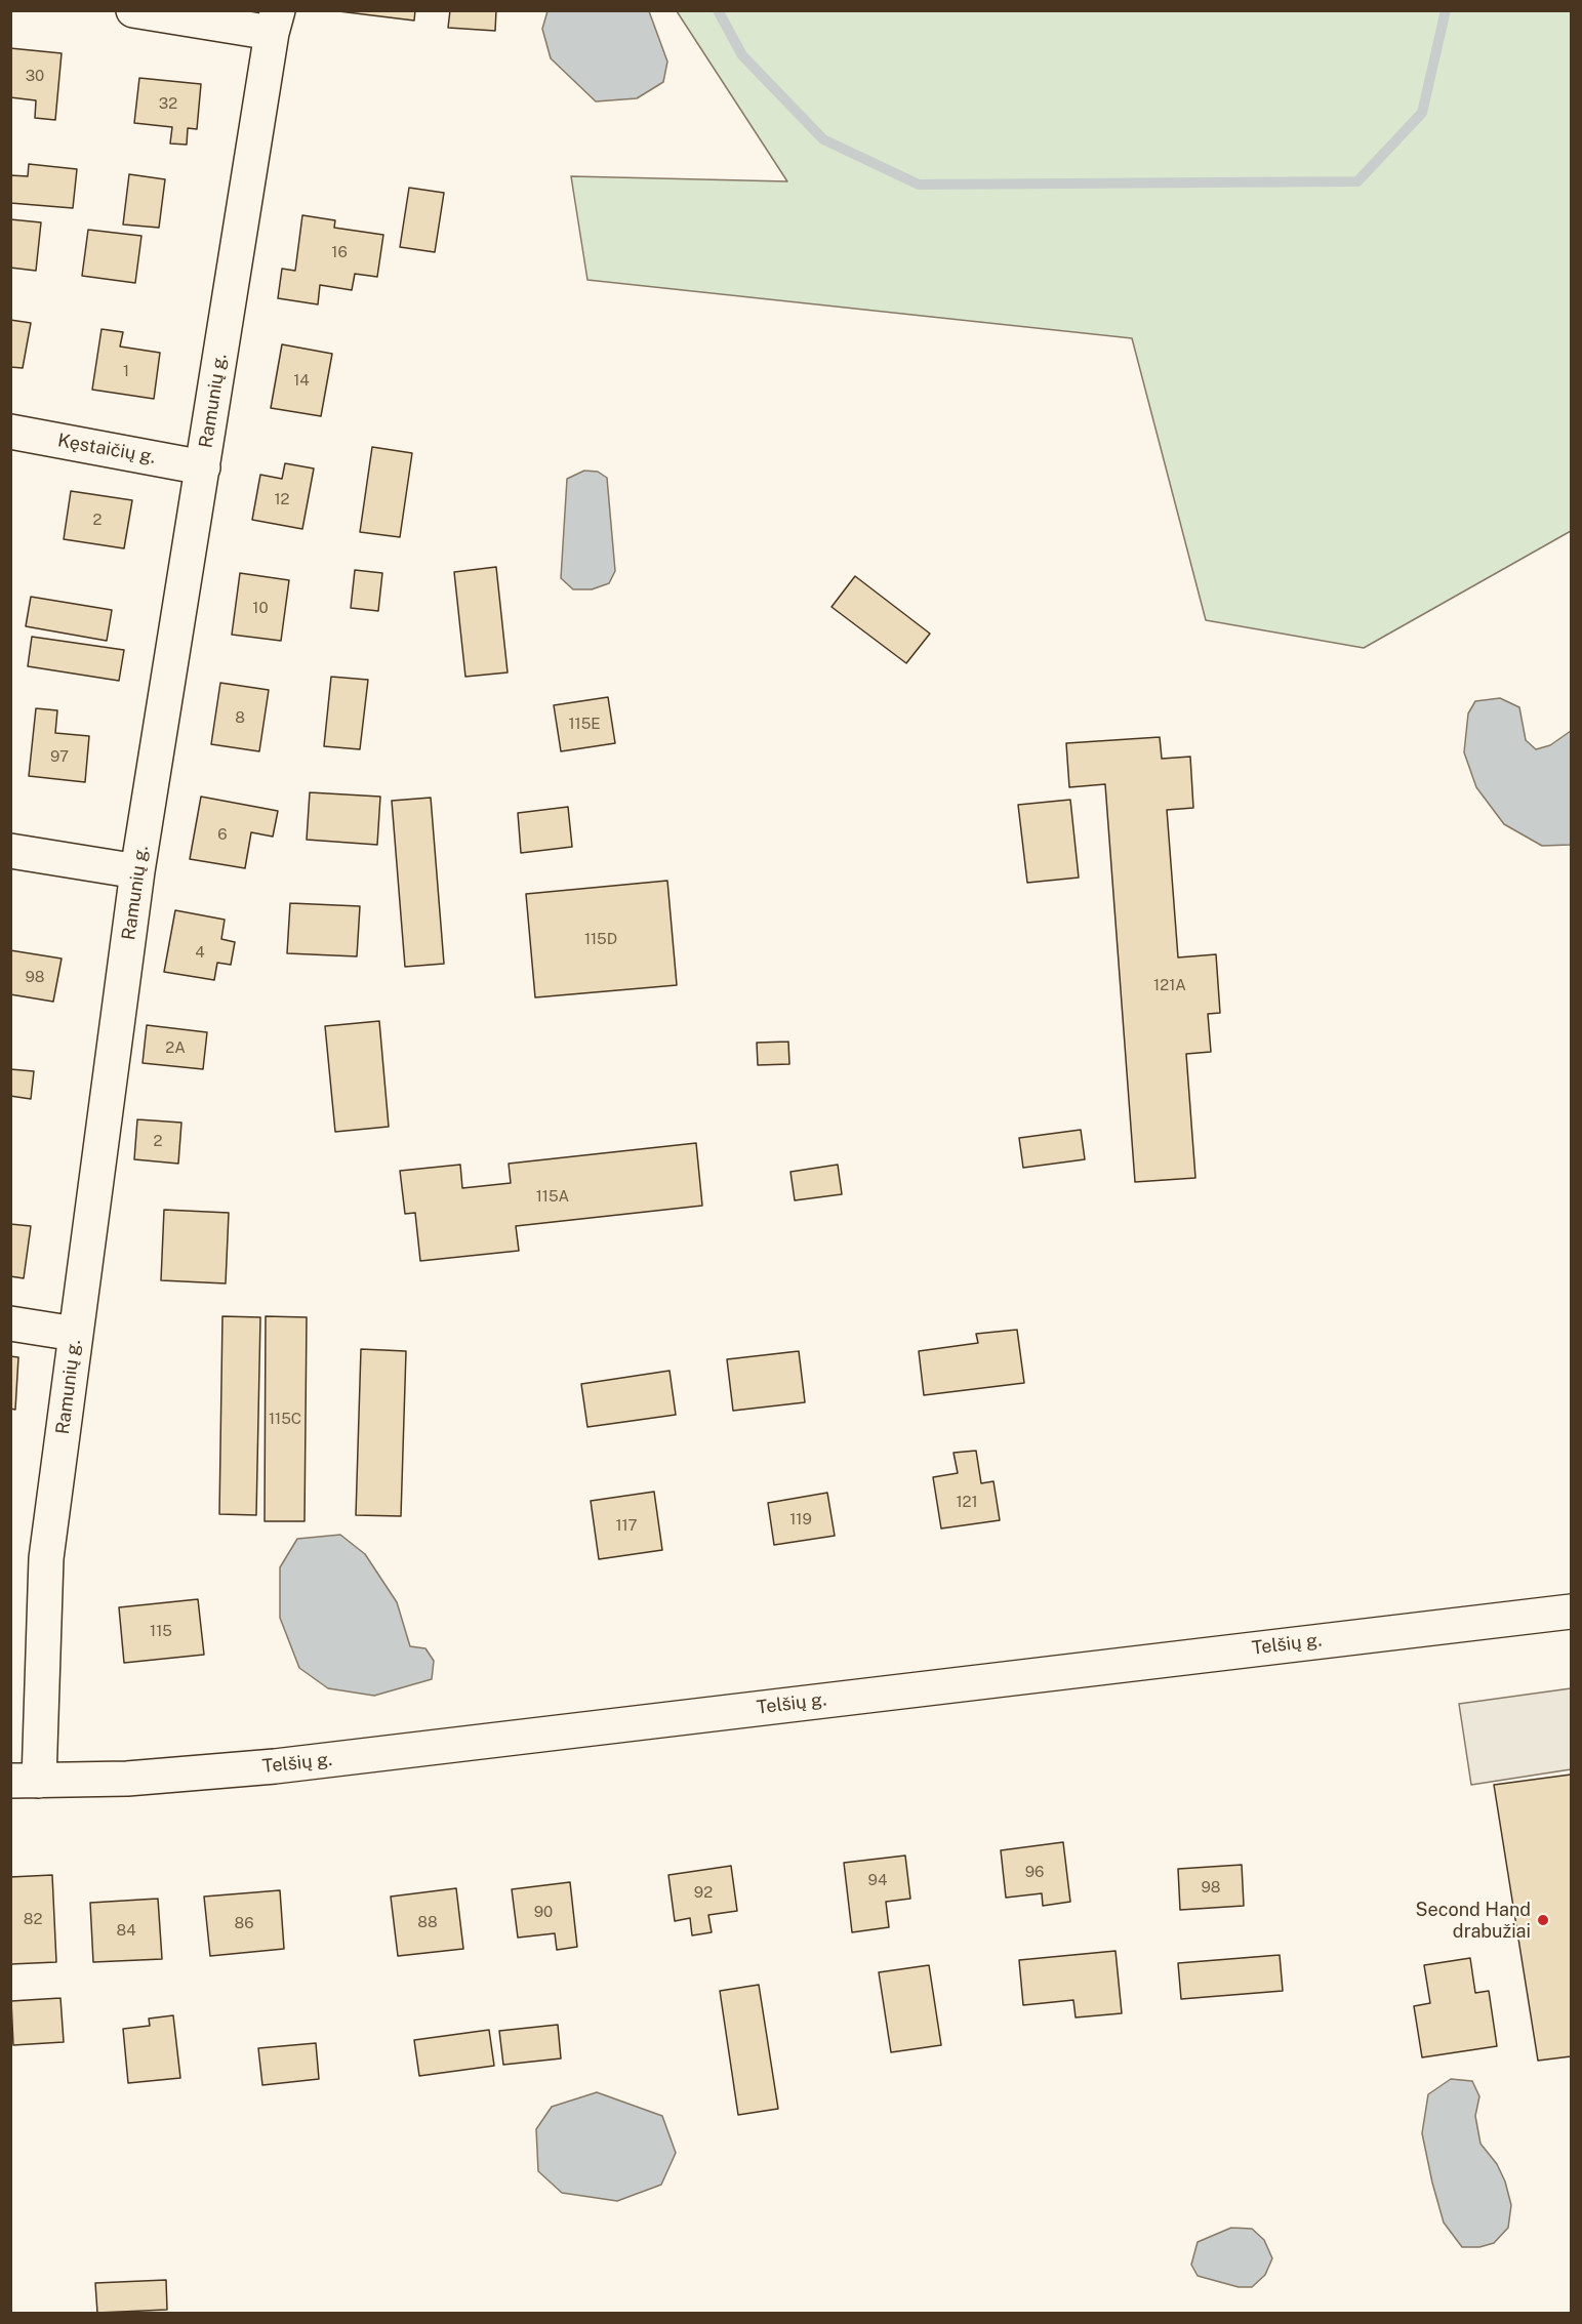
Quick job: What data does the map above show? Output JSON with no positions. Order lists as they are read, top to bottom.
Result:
{
  "streets": {
    "street": ["Ramunių g.", "Kęstaičių g.", "Telšių g."]
  },
  "crossings": [
    ["Ramunių g.", "Kęstaičių g."],
    ["Ramunių g.", "Telšių g."]
  ],
  "places": ["Second Hand drabužiai"],
  "house_numbers": [
    "30",
    "32",
    "16",
    "1",
    "14",
    "12",
    "2",
    "10",
    "8",
    "115E",
    "97",
    "6",
    "115D",
    "4",
    "98",
    "121A",
    "2A",
    "2",
    "115A",
    "115C",
    "121",
    "119",
    "117",
    "115",
    "96",
    "94",
    "98",
    "92",
    "90",
    "82",
    "88",
    "86",
    "84"
  ]
}
